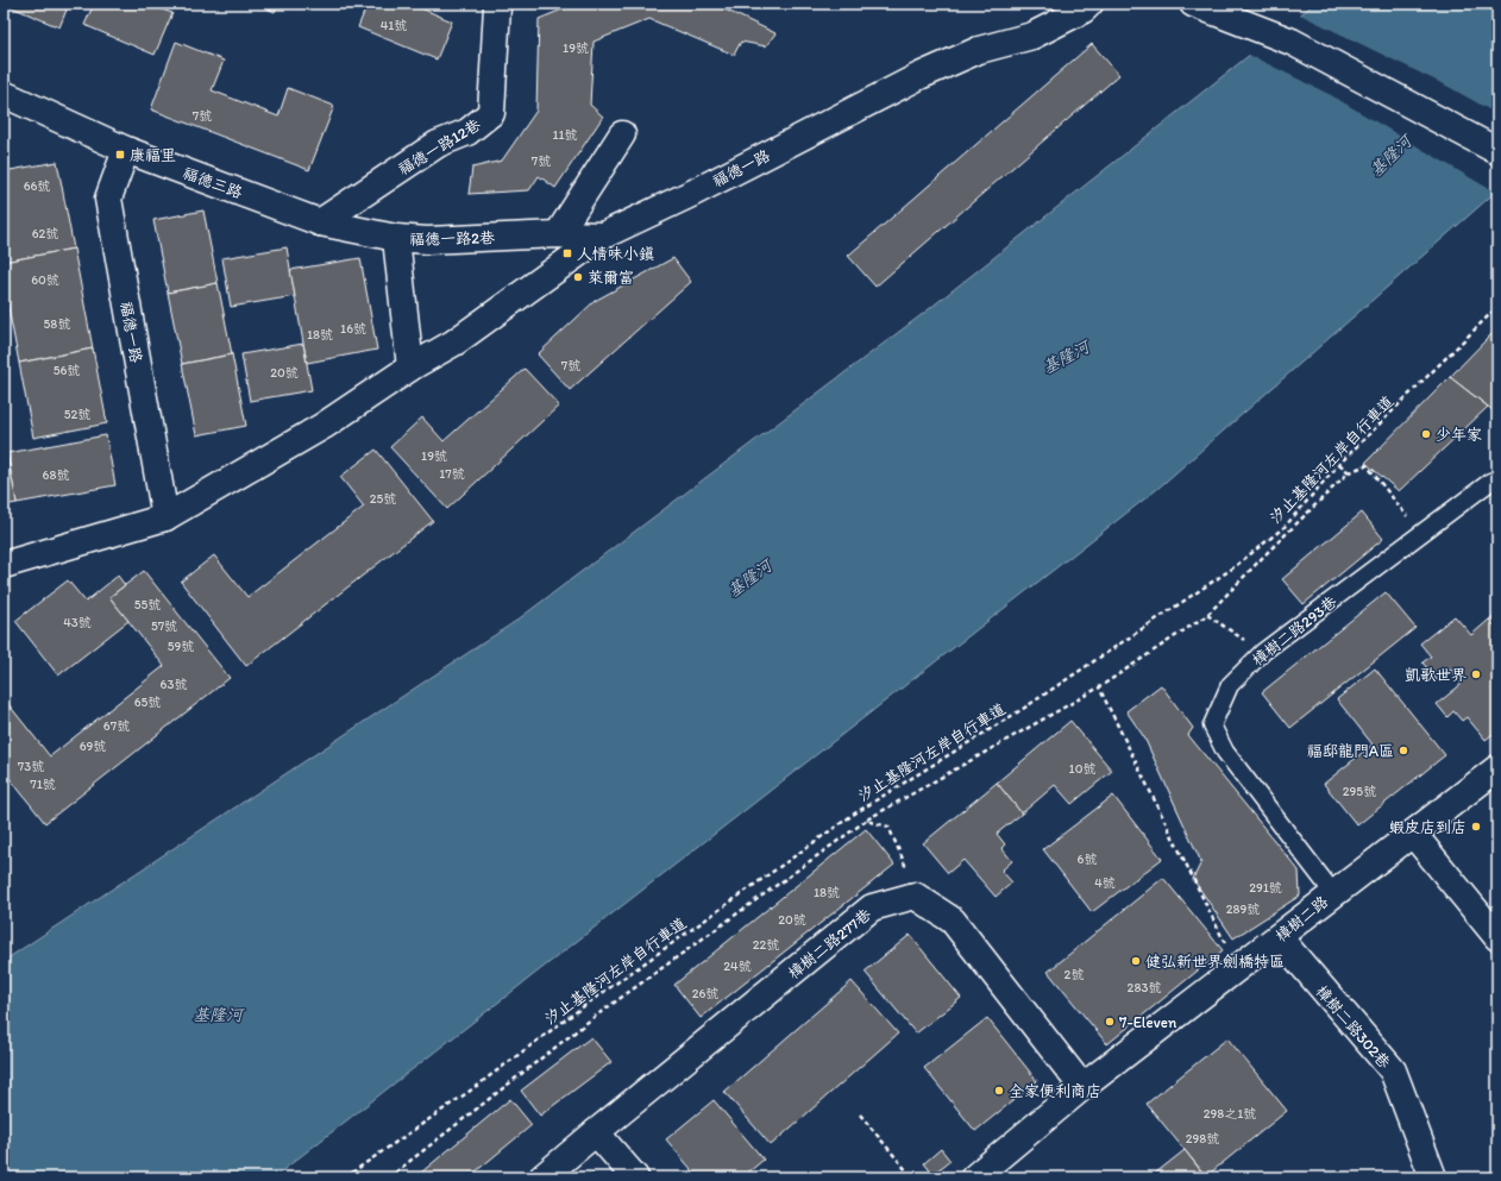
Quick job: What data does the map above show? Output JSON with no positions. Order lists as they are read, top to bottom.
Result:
{
  "streets": {
    "main road": [
      "福德一路12巷",
      "福德一路",
      "福德三路",
      "福德一路2巷",
      "樟樹二路",
      "樟樹二路277巷",
      "樟樹二路302巷"
    ],
    "lane": ["樟樹二路293巷"],
    "path": ["汐止基隆河左岸自行車道"]
  },
  "crossings": [
    ["福德一路12巷", "福德三路"],
    ["福德一路12巷", "福德一路2巷"],
    ["福德一路", "福德三路"],
    ["福德一路", "福德一路2巷"],
    ["福德三路", "福德一路2巷"],
    ["樟樹二路293巷", "樟樹二路"],
    ["樟樹二路", "樟樹二路277巷"],
    ["樟樹二路", "樟樹二路302巷"]
  ],
  "water": ["基隆河"],
  "places": {
    "transit": ["康福里", "人情味小鎮"],
    "other": [
      "萊爾富",
      "少年家",
      "凱歌世界",
      "福邸龍門A區",
      "蝦皮店到店",
      "健弘新世界劍橋特區",
      "7-Eleven",
      "全家便利商店"
    ]
  },
  "house_numbers": [
    "41號",
    "19號",
    "7號",
    "11號",
    "7號",
    "66號",
    "62號",
    "60號",
    "58號",
    "16號",
    "18號",
    "7號",
    "56號",
    "20號",
    "52號",
    "19號",
    "17號",
    "68號",
    "25號",
    "55號",
    "43號",
    "57號",
    "59號",
    "63號",
    "65號",
    "67號",
    "69號",
    "73號",
    "10號",
    "71號",
    "295號",
    "6號",
    "4號",
    "291號",
    "18號",
    "289號",
    "20號",
    "22號",
    "24號",
    "2號",
    "283號",
    "26號",
    "298之1號",
    "298號"
  ]
}
